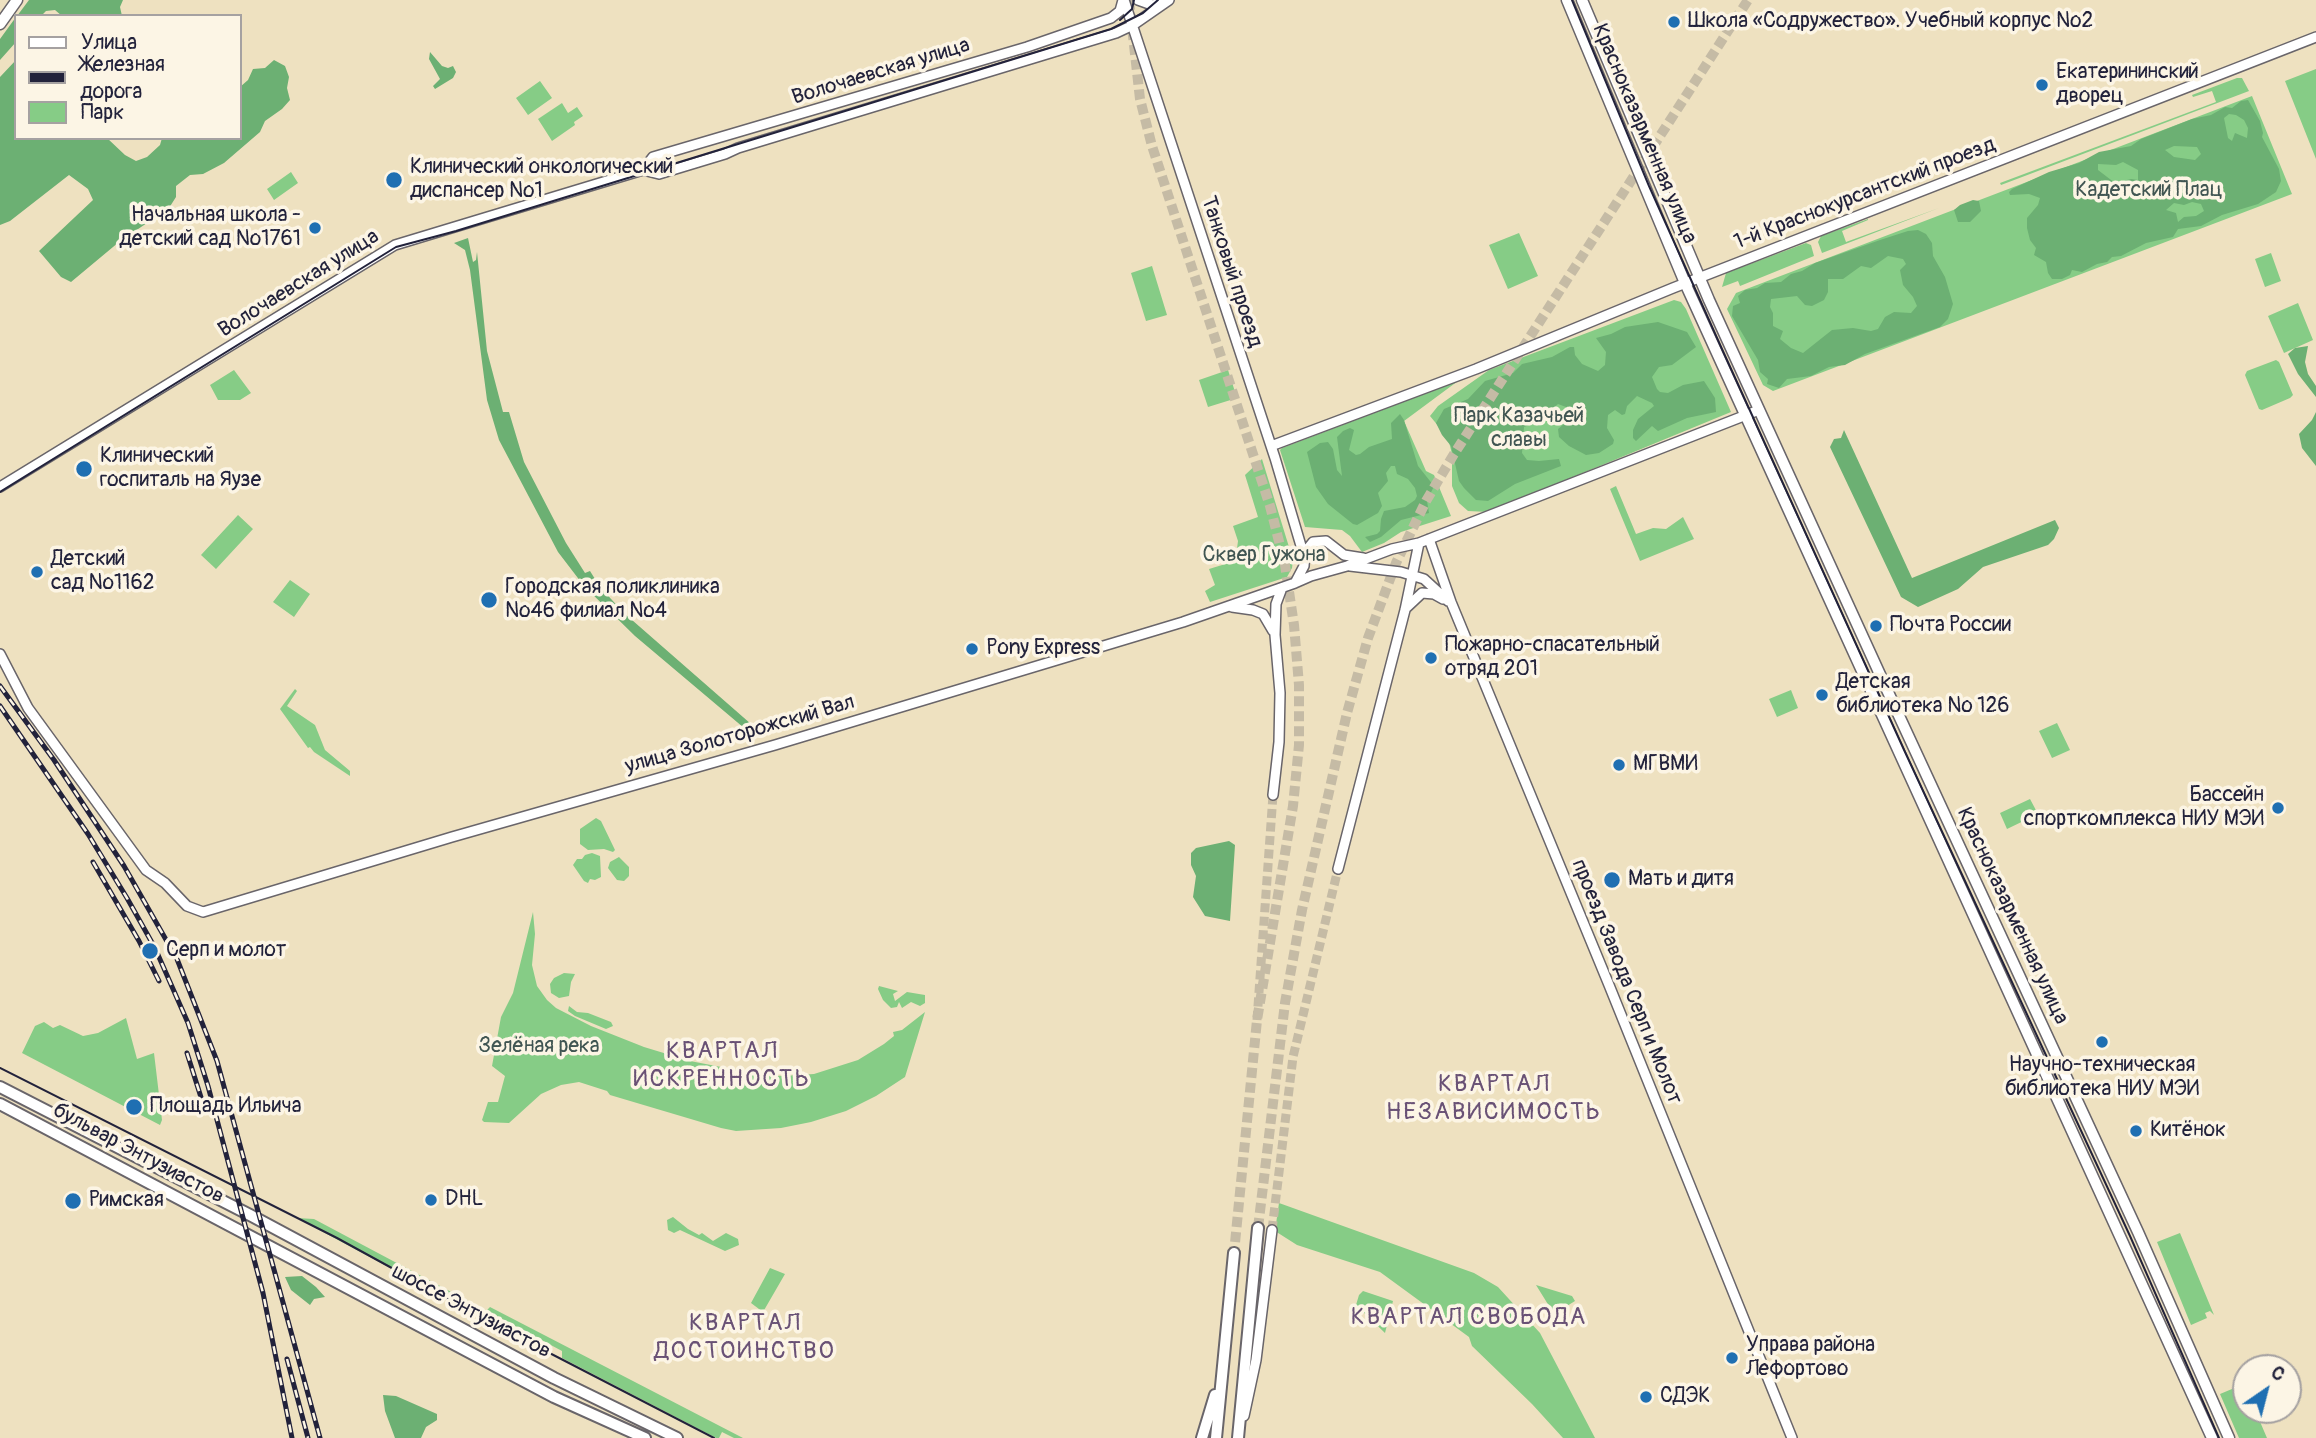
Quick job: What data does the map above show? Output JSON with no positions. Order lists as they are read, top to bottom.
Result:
{
  "streets": {
    "main road": ["Красноказарменная улица", "бульвар Энтузиастов", "шоссе Энтузиастов"],
    "street": [
      "Волочаевская улица",
      "1-й Краснокурсантский проезд",
      "Танковый проезд",
      "улица Золоторожский Вал",
      "проезд Завода Серп и Молот"
    ]
  },
  "crossings": [
    ["Волочаевская улица", "Танковый проезд"],
    ["Красноказарменная улица", "1-й Краснокурсантский проезд"],
    ["1-й Краснокурсантский проезд", "Танковый проезд"],
    ["Танковый проезд", "улица Золоторожский Вал"],
    ["бульвар Энтузиастов", "шоссе Энтузиастов"]
  ],
  "districts": [
    "КВАРТАЛ ИСКРЕННОСТЬ",
    "КВАРТАЛ НЕЗАВИСИМОСТЬ",
    "КВАРТАЛ СВОБОДА",
    "КВАРТАЛ ДОСТОИНСТВО"
  ],
  "parks": [
    "Кадетский Плац",
    "Парк Казачьей славы",
    "Сквер Гужона",
    "Зелёная река"
  ],
  "places": [
    "Школа «Содружество». Учебный корпус №2",
    "Екатерининский дворец",
    "Клинический онкологический диспансер №1",
    "Начальная школа - детский сад №1761",
    "Клинический госпиталь на Яузе",
    "Детский сад №1162",
    "Городская поликлиника №46 филиал №4",
    "Почта России",
    "Pony Express",
    "Пожарно-спасательный отряд 201",
    "Детская библиотека № 126",
    "МГВМИ",
    "Бассейн спорткомплекса НИУ МЭИ",
    "Мать и дитя",
    "Серп и молот",
    "Научно-техническая библиотека НИУ МЭИ",
    "Площадь Ильича",
    "Китёнок",
    "DHL",
    "Римская",
    "Управа района Лефортово",
    "СДЭК"
  ],
  "legend": ["Улица", "Железная дорога", "Парк"],
  "north": "top right"
}
